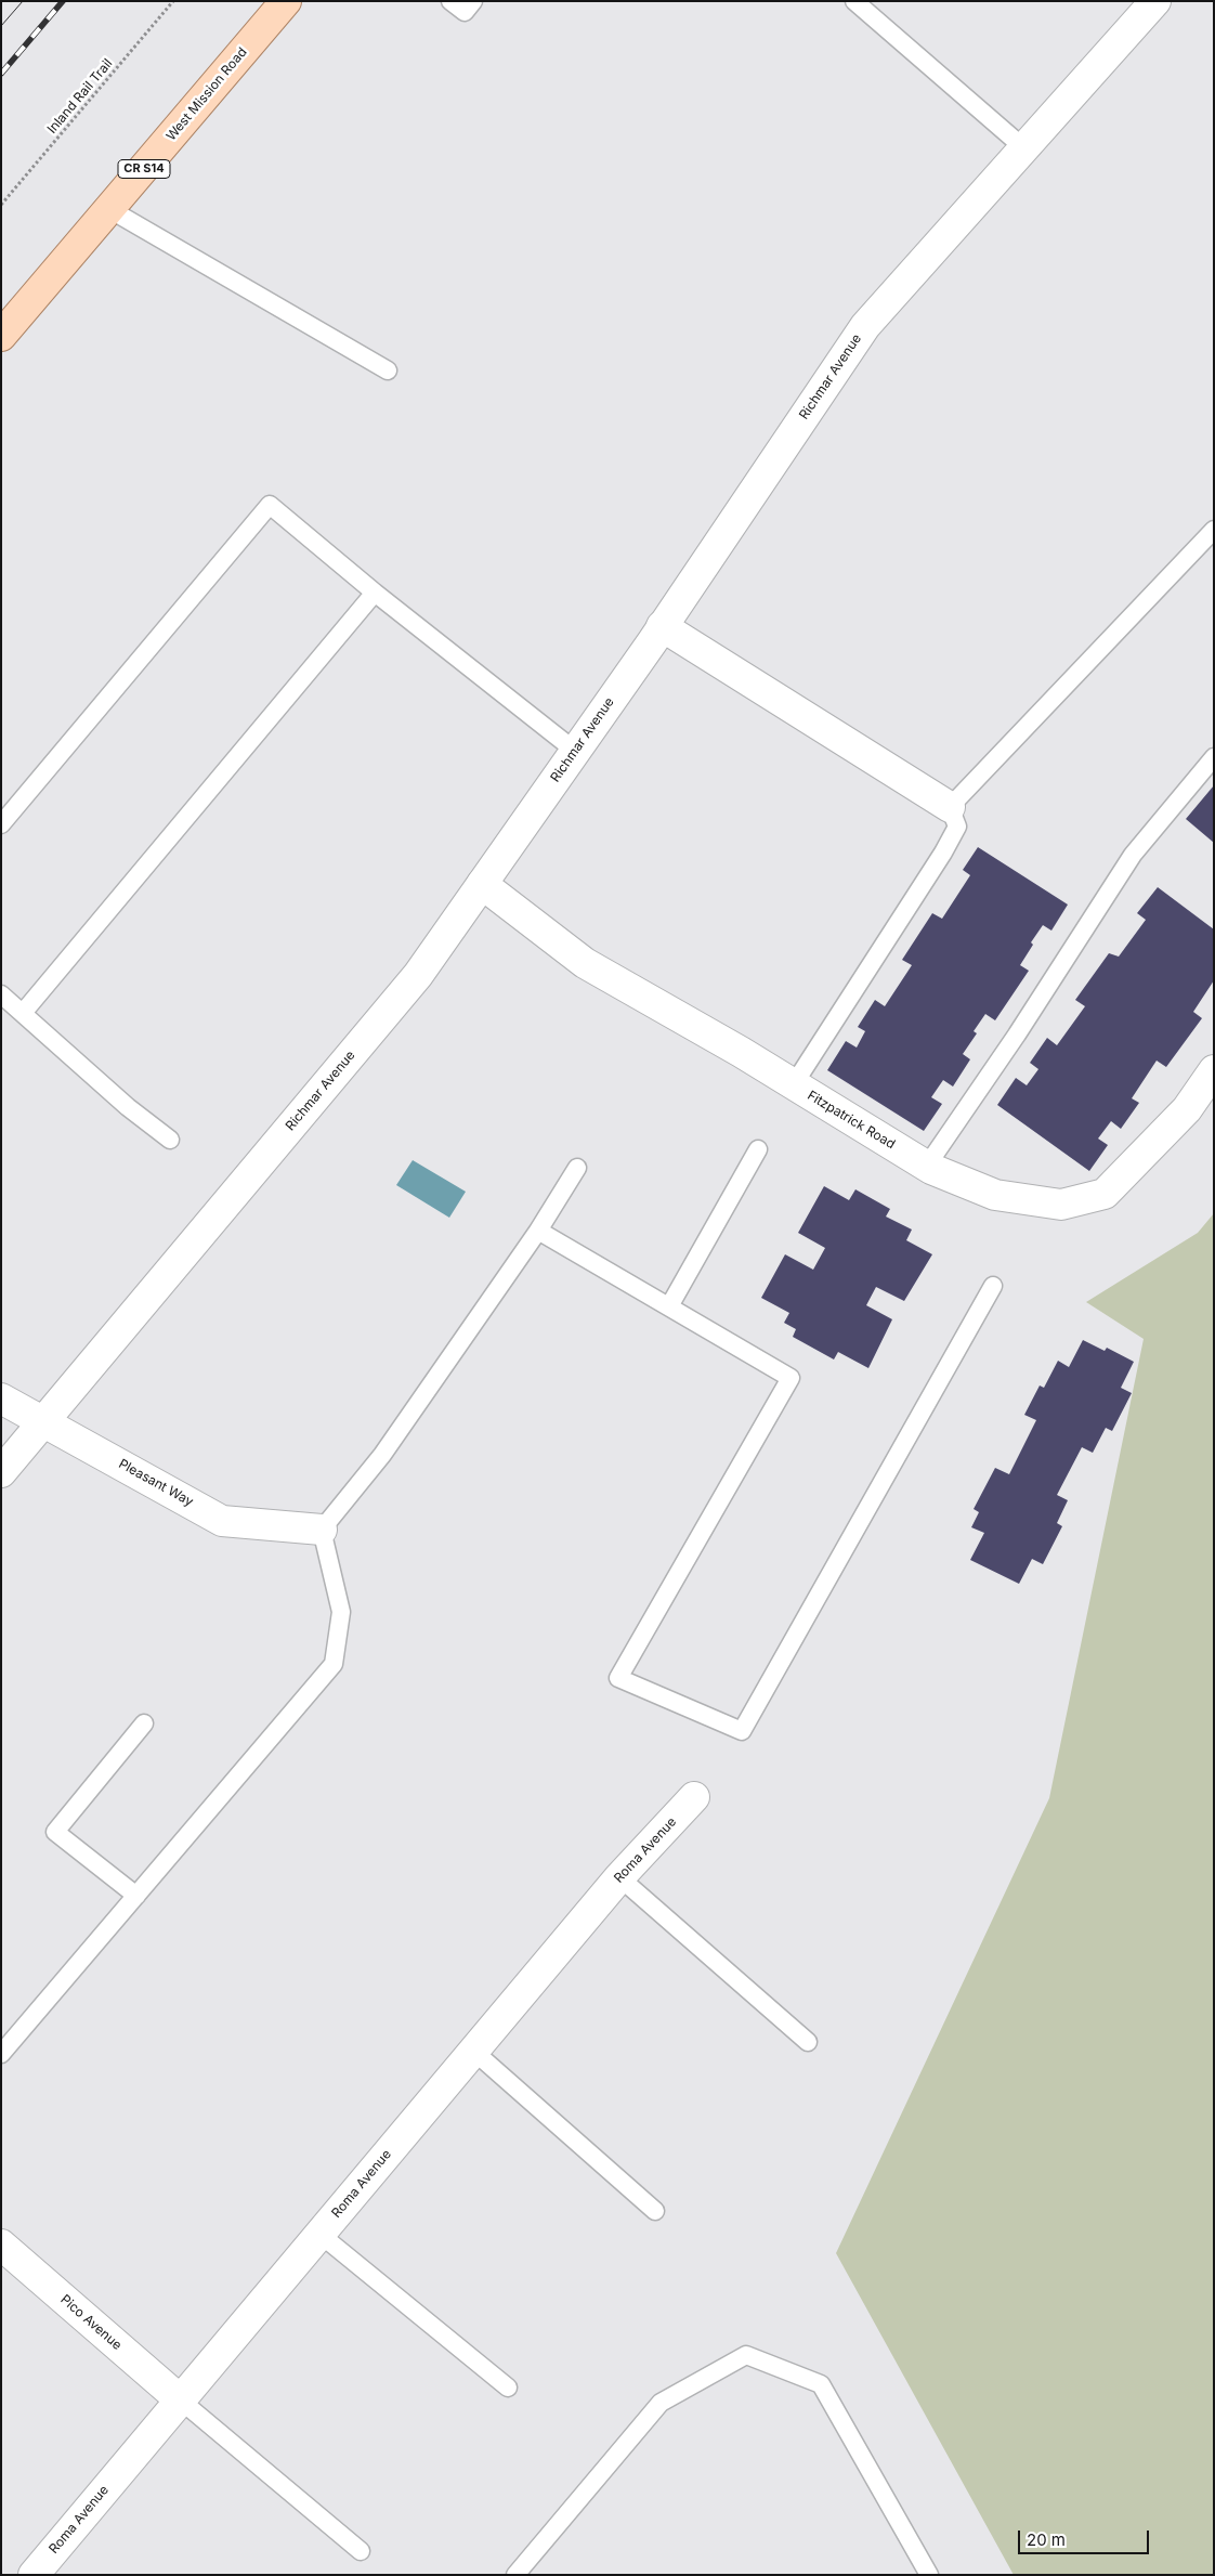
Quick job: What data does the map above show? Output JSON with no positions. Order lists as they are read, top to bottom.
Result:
{
  "streets": {
    "main road": ["West Mission Road", "CR S14"],
    "street": [
      "Richmar Avenue",
      "Fitzpatrick Road",
      "Pleasant Way",
      "Roma Avenue",
      "Pico Avenue"
    ],
    "path": ["Inland Rail Trail"]
  },
  "crossings": [
    ["Richmar Avenue", "Fitzpatrick Road"],
    ["Richmar Avenue", "Pleasant Way"],
    ["Roma Avenue", "Pico Avenue"]
  ],
  "scale_bar": "20 m"
}
